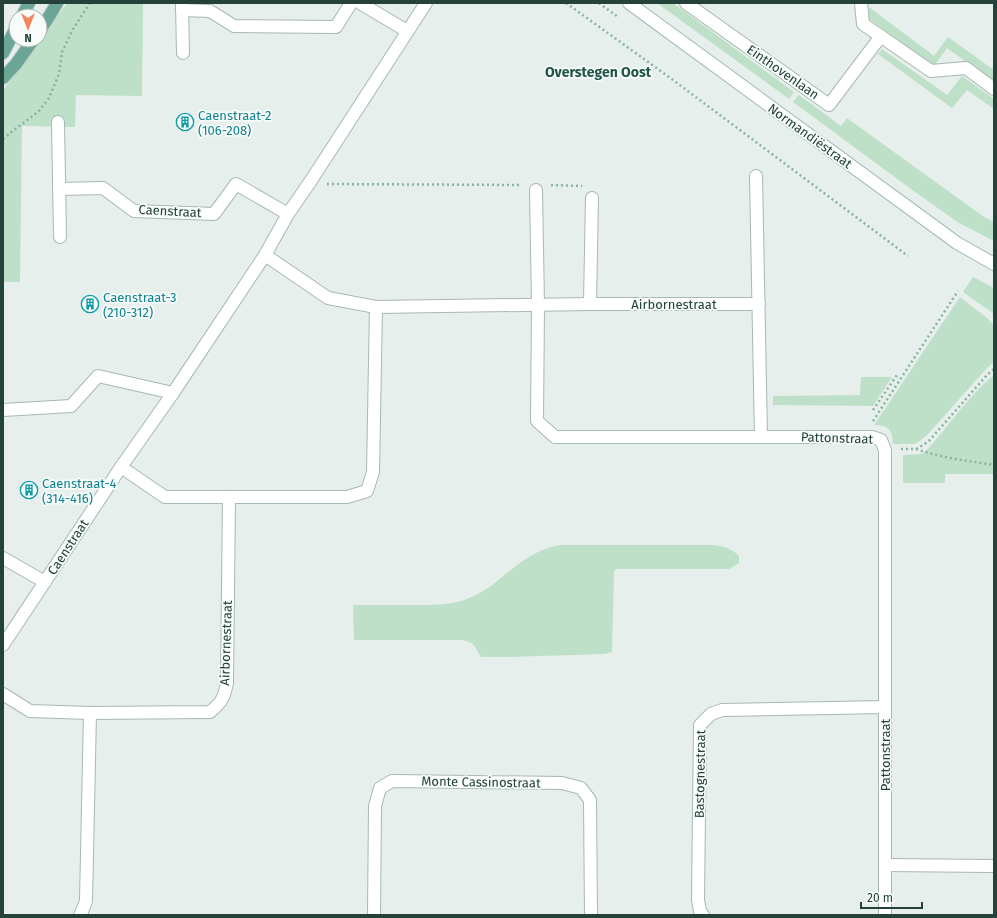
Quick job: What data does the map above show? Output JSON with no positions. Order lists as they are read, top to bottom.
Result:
{
  "streets": {
    "street": [
      "Einthovenlaan",
      "Normandiëstraat",
      "Caenstraat",
      "Airbornestraat",
      "Pattonstraat",
      "Bastognestraat",
      "Monte Cassinostraat"
    ]
  },
  "crossings": [
    ["Caenstraat", "Airbornestraat"],
    ["Airbornestraat", "Pattonstraat"],
    ["Pattonstraat", "Bastognestraat"]
  ],
  "districts": ["Overstegen Oost"],
  "places": {
    "building": ["Caenstraat-2 (106-208)", "Caenstraat-3 (210-312)", "Caenstraat-4 (314-416)"]
  },
  "scale_bar": "20 m",
  "north": "bottom"
}
